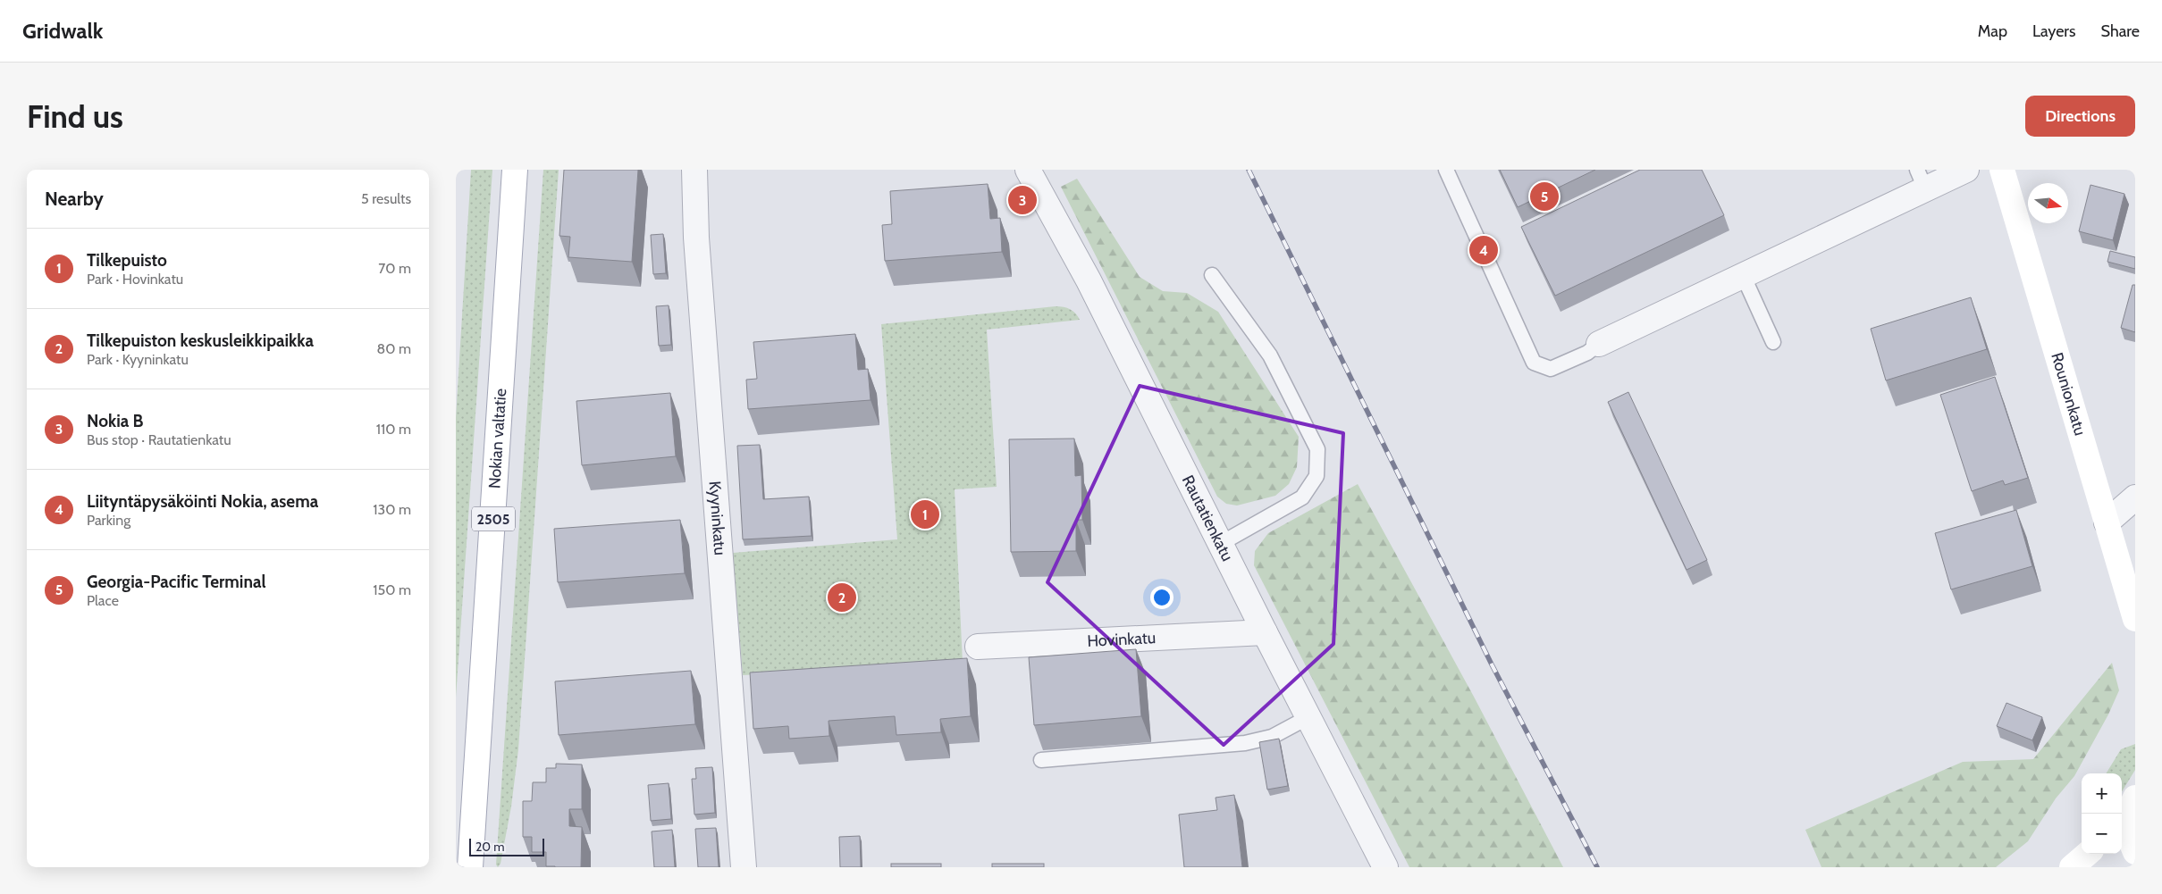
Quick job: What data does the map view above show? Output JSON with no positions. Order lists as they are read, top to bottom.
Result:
{
  "streets": {
    "main road": ["Rounionkatu", "Nokian valtatie", "2505"],
    "street": ["Rautatienkatu", "Kyyninkatu", "Hovinkatu"]
  },
  "crossings": [
    ["Rautatienkatu", "Hovinkatu"]
  ],
  "scale_bar": "20 m",
  "north": "right",
  "page": {
    "header": "Gridwalk",
    "nav": ["Map", "Layers", "Share"],
    "buttons": "Directions",
    "title": "Find us",
    "heading": ["Nearby", "5 results"],
    "pins": [
      "5",
      "3",
      "4",
      "1",
      "2"
    ],
    "list": [
      {
        "mark": "1",
        "name": "Tilkepuisto",
        "note": "Park · Hovinkatu",
        "value": "70 m"
      },
      {
        "mark": "2",
        "name": "Tilkepuiston keskusleikkipaikka",
        "note": "Park · Kyyninkatu",
        "value": "80 m"
      },
      {
        "mark": "3",
        "name": "Nokia B",
        "note": "Bus stop · Rautatienkatu",
        "value": "110 m"
      },
      {
        "mark": "4",
        "name": "Liityntäpysäköinti Nokia, asema",
        "note": "Parking",
        "value": "130 m"
      },
      {
        "mark": "5",
        "name": "Georgia-Pacific Terminal",
        "note": "Place",
        "value": "150 m"
      }
    ],
    "map_buttons": ["+", "−"],
    "scale": "20 m"
  }
}
